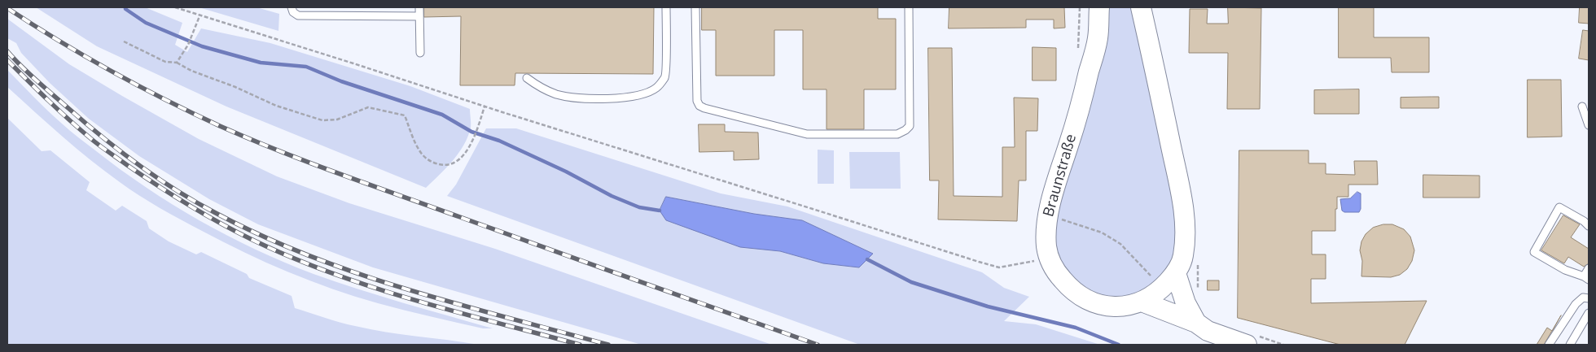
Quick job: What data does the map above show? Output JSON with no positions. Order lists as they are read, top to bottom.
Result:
{
  "streets": {
    "main road": ["Braunstraße"]
  }
}
